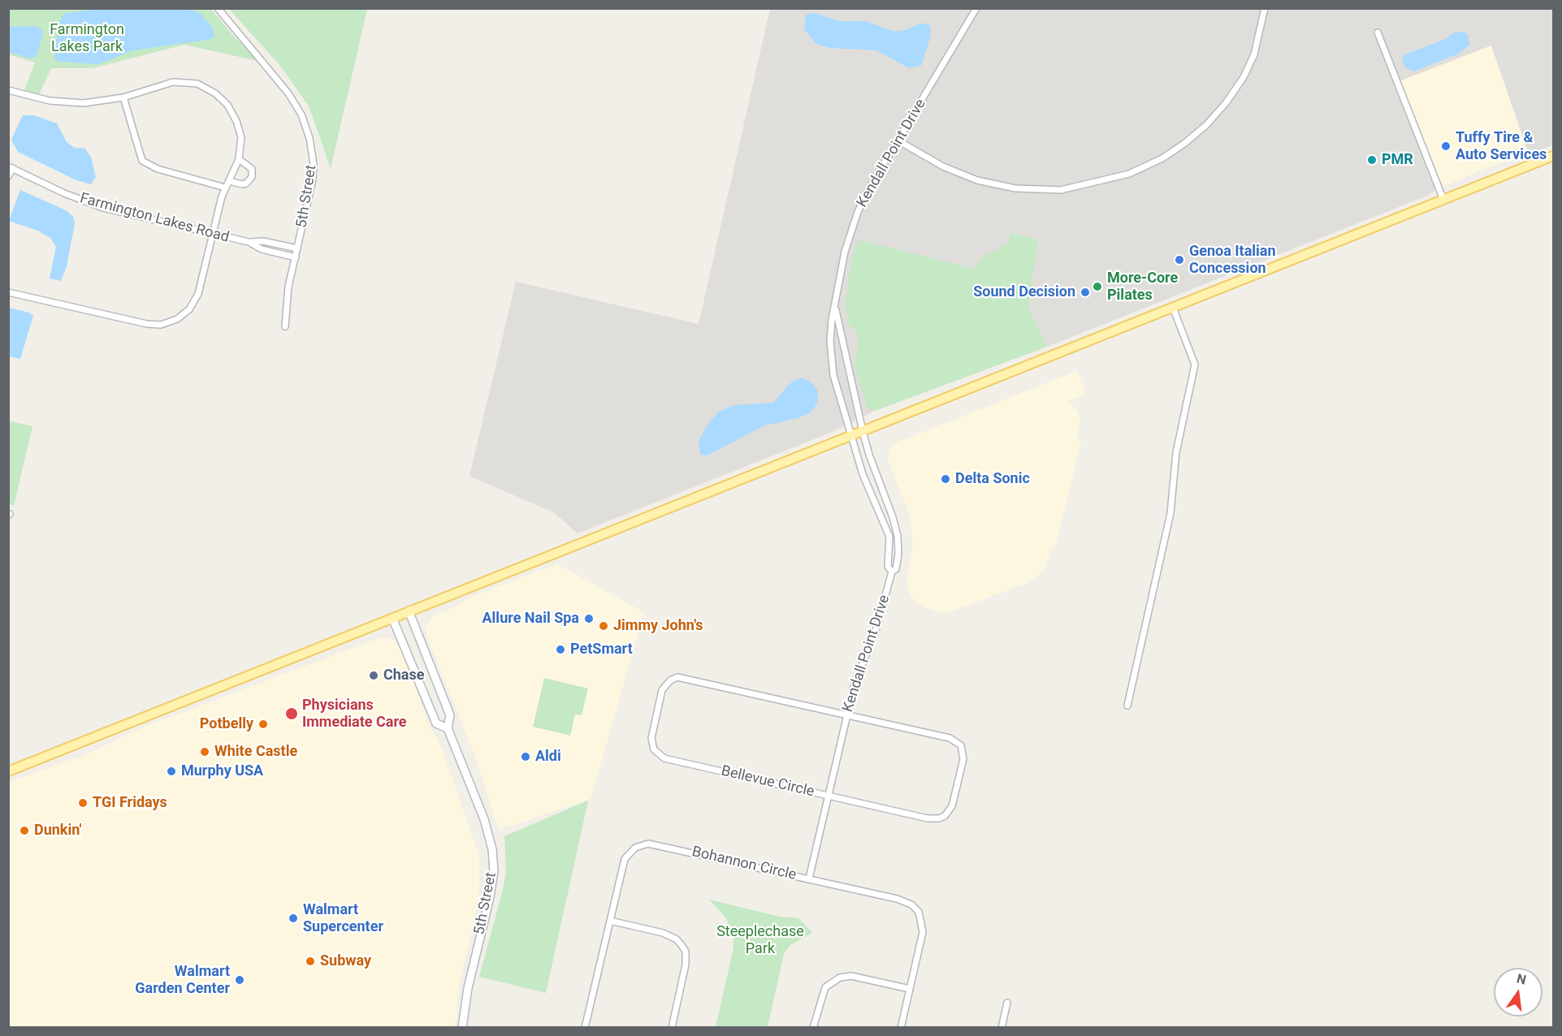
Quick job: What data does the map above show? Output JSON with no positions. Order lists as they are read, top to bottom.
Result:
{
  "streets": {
    "street": [
      "Kendall Point Drive",
      "5th Street",
      "Farmington Lakes Road",
      "Bellevue Circle",
      "Bohannon Circle"
    ]
  },
  "crossings": [
    ["Kendall Point Drive", "Bellevue Circle"],
    ["Kendall Point Drive", "Bohannon Circle"],
    ["5th Street", "Farmington Lakes Road"]
  ],
  "parks": ["Farmington Lakes Park", "Steeplechase Park"],
  "places": [
    "Tuffy Tire & Auto Services",
    "PMR",
    "Genoa Italian Concession",
    "More-Core Pilates",
    "Sound Decision",
    "Delta Sonic",
    "Allure Nail Spa",
    "Jimmy John's",
    "PetSmart",
    "Chase",
    "Physicians Immediate Care",
    "Potbelly",
    "White Castle",
    "Aldi",
    "Murphy USA",
    "TGI Fridays",
    "Dunkin'",
    "Walmart Supercenter",
    "Subway",
    "Walmart Garden Center"
  ],
  "north": "top"
}
